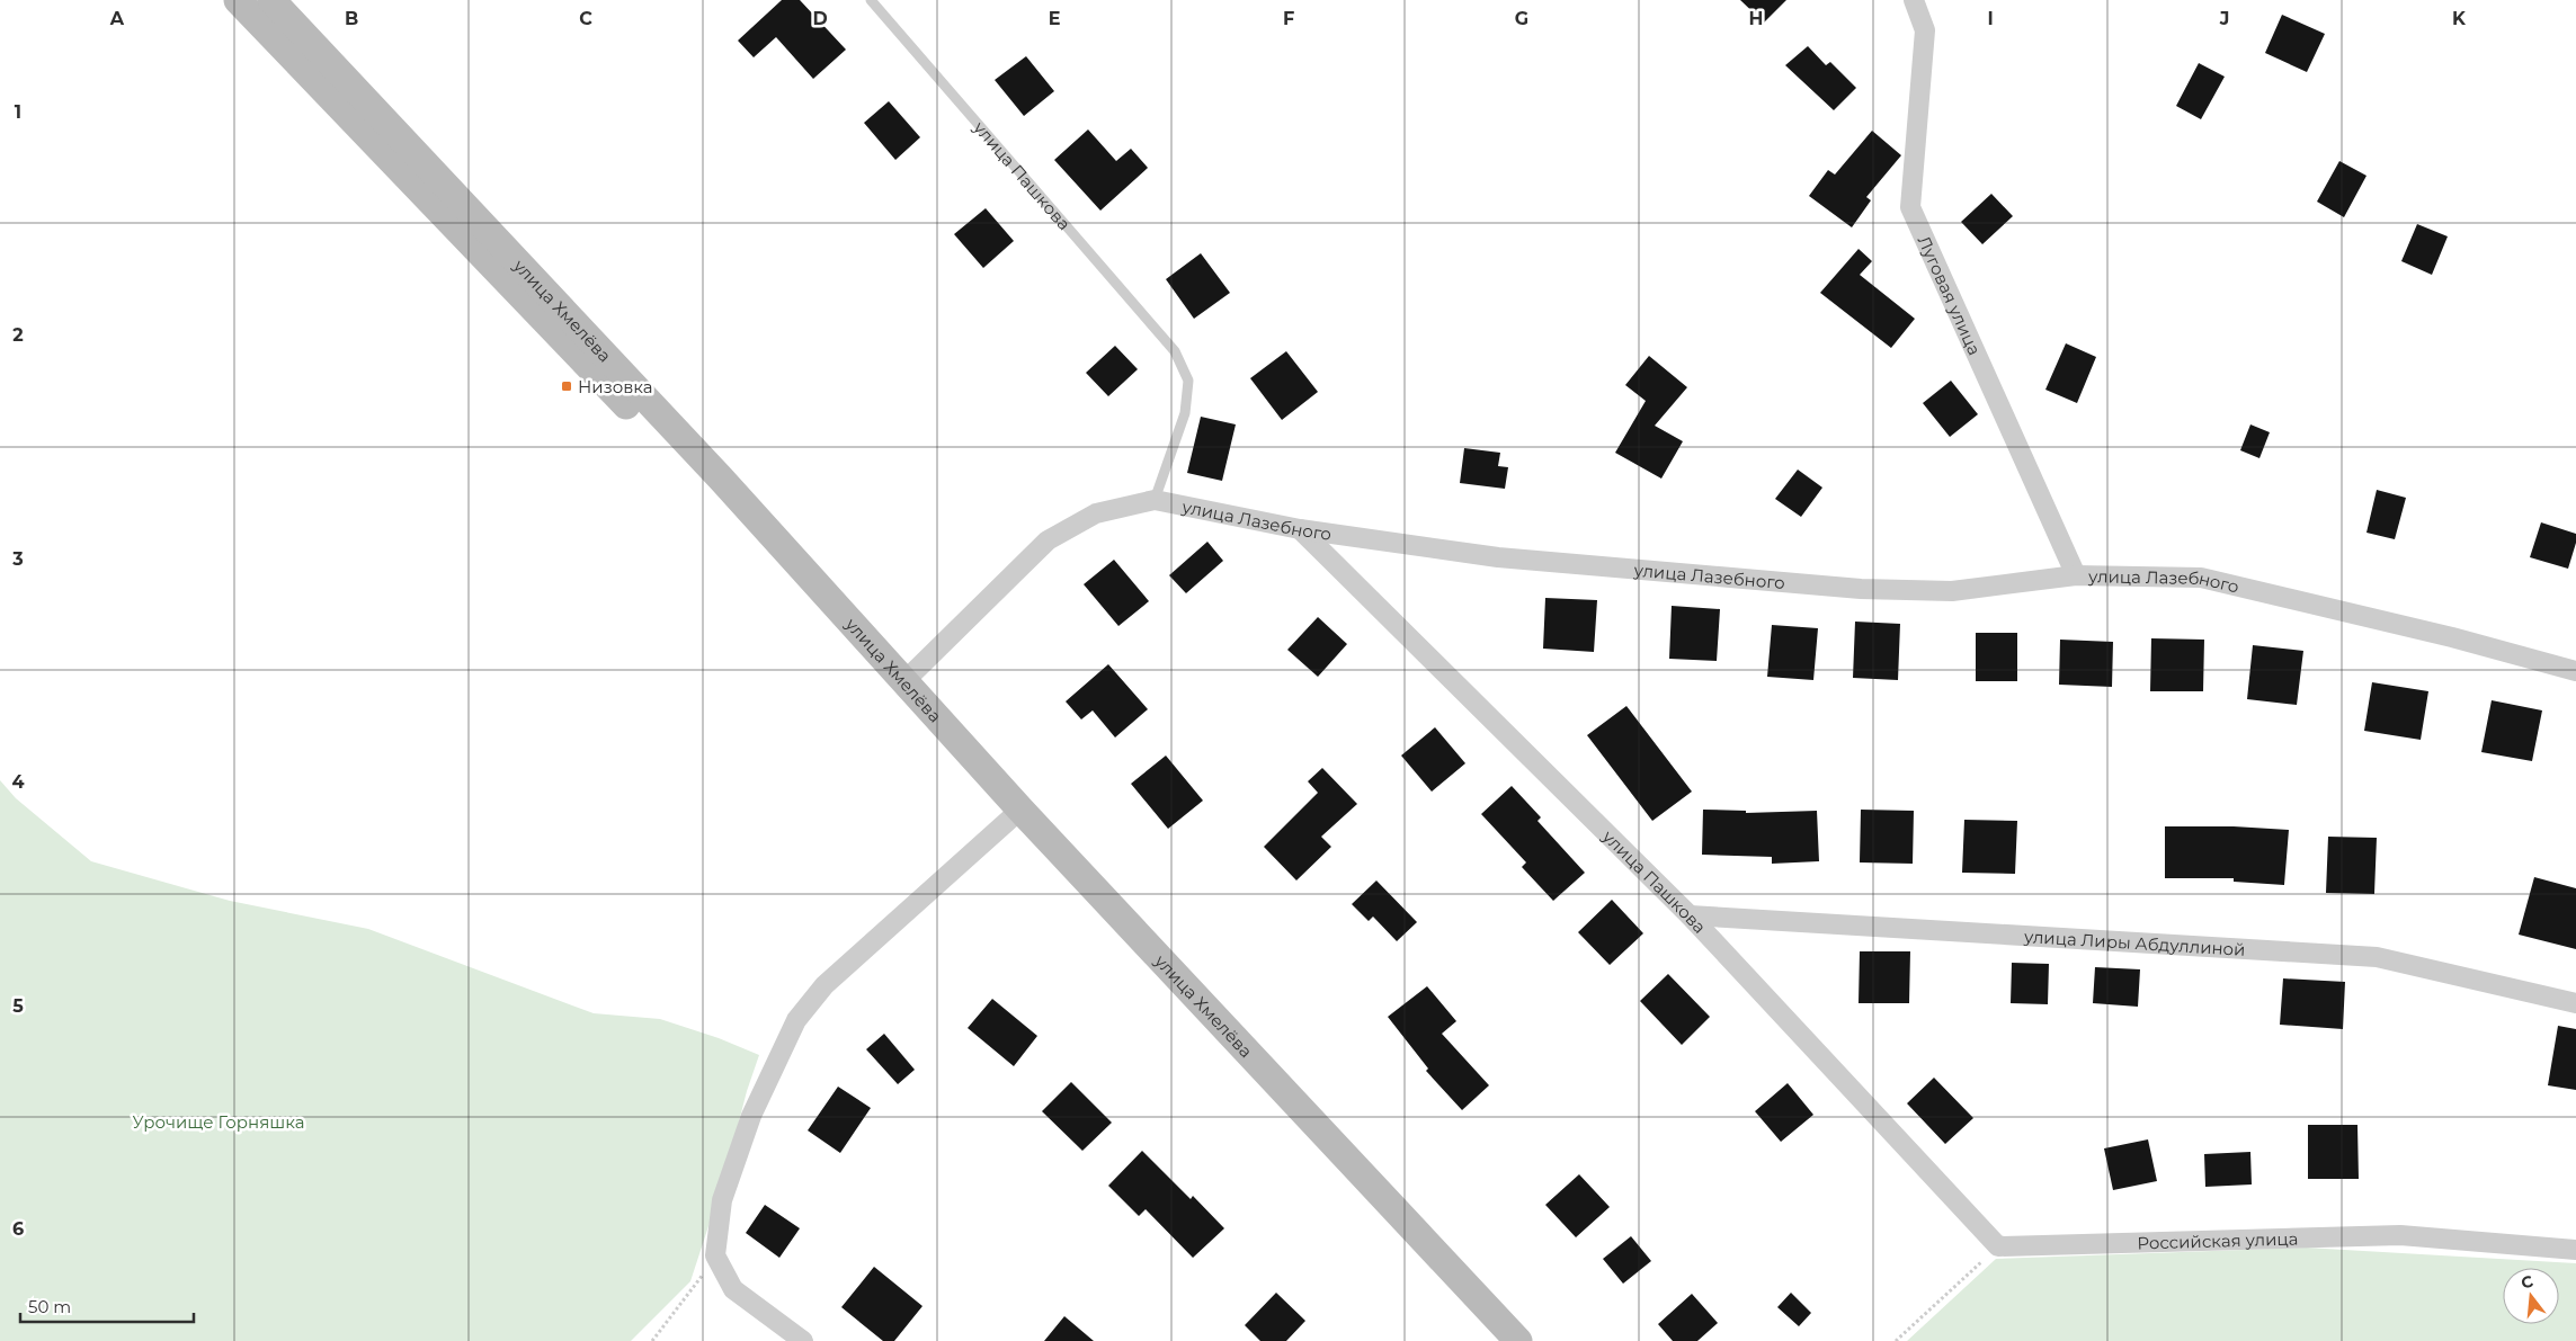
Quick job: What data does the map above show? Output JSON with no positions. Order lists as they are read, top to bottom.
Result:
{
  "streets": {
    "main road": ["улица Хмелёва"],
    "street": [
      "улица Пашкова",
      "Луговая улица",
      "улица Лазебного",
      "улица Лиры Абдуллиной",
      "Российская улица"
    ]
  },
  "crossings": [
    ["улица Пашкова", "улица Лазебного"],
    ["улица Пашкова", "улица Лиры Абдуллиной"],
    ["улица Пашкова", "Российская улица"],
    ["Луговая улица", "улица Лазебного"],
    ["улица Хмелёва", "улица Лазебного"]
  ],
  "parks": ["Урочище Горняшка"],
  "places": {
    "transit": ["Низовка"]
  },
  "scale_bar": "50 m",
  "north": "top",
  "grid": {
    "columns": [
      "A",
      "B",
      "C",
      "D",
      "E",
      "F",
      "G",
      "H",
      "I",
      "J",
      "K"
    ],
    "rows": [
      "1",
      "2",
      "3",
      "4",
      "5",
      "6"
    ]
  }
}
